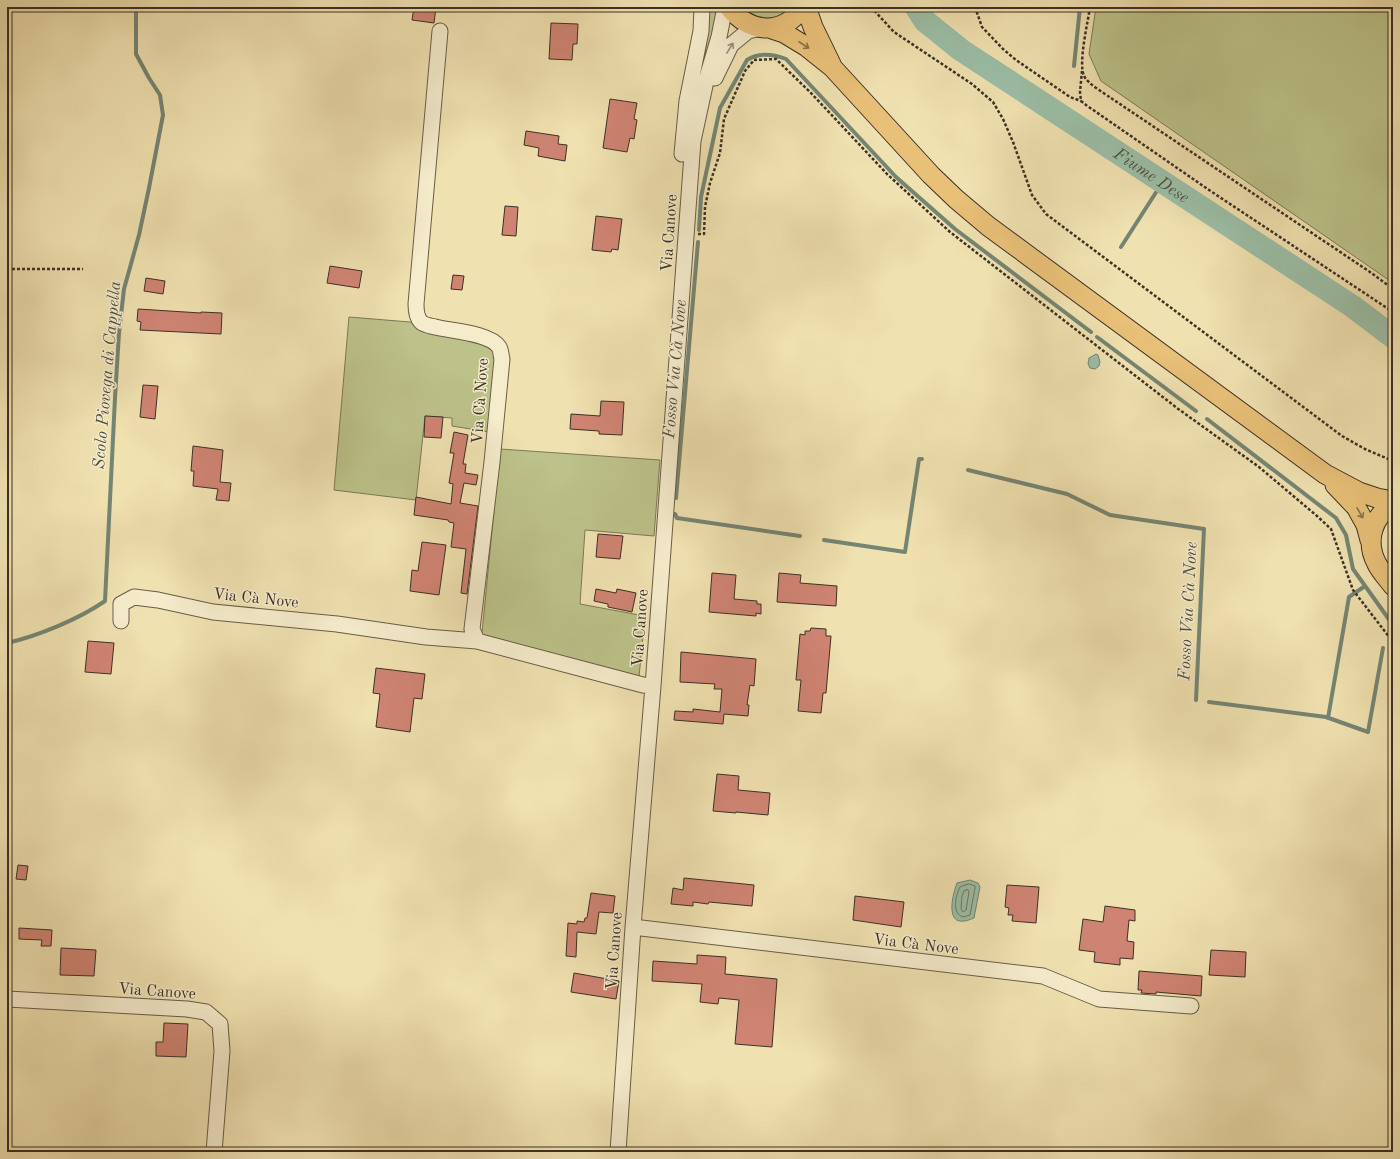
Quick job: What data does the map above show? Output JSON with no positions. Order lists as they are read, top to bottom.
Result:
{
  "streets": {
    "street": ["Via Canove", "Via Cà Nove"]
  },
  "crossings": [
    ["Via Canove", "Via Cà Nove"]
  ],
  "water": ["Fiume Dese", "Fosso Via Cà Nove", "Scolo Piovega di Cappella"]
}
